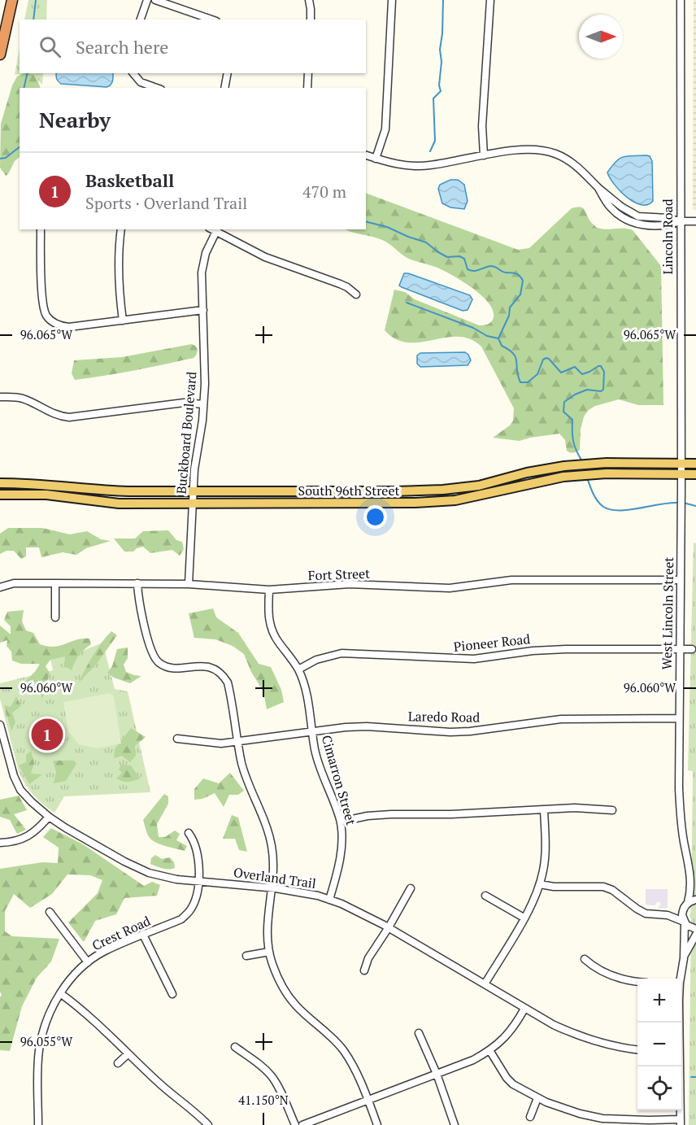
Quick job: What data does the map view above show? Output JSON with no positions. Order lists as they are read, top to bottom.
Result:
{
  "streets": {
    "main road": ["South 96th Street"],
    "street": [
      "Lincoln Road",
      "Buckboard Boulevard",
      "Fort Street",
      "West Lincoln Street",
      "Pioneer Road",
      "Laredo Road",
      "Cimarron Street",
      "Overland Trail",
      "Crest Road"
    ]
  },
  "crossings": [
    ["Lincoln Road", "South 96th Street"],
    ["Lincoln Road", "West Lincoln Street"],
    ["Buckboard Boulevard", "South 96th Street"],
    ["Buckboard Boulevard", "Fort Street"],
    ["South 96th Street", "West Lincoln Street"],
    ["Fort Street", "West Lincoln Street"],
    ["Fort Street", "Cimarron Street"],
    ["West Lincoln Street", "Pioneer Road"],
    ["West Lincoln Street", "Laredo Road"],
    ["Pioneer Road", "Cimarron Street"],
    ["Laredo Road", "Cimarron Street"],
    ["Cimarron Street", "Overland Trail"],
    ["Overland Trail", "Crest Road"]
  ],
  "north": "right",
  "page": {
    "search": "Search here",
    "heading": "Nearby",
    "list": [
      {
        "mark": "1",
        "name": "Basketball",
        "note": "Sports · Overland Trail",
        "value": "470 m"
      }
    ],
    "pins": "1",
    "map_buttons": ["+", "−"]
  },
  "coordinates": [
    "96.065°W",
    "96.060°W",
    "96.055°W",
    "41.150°N"
  ]
}
